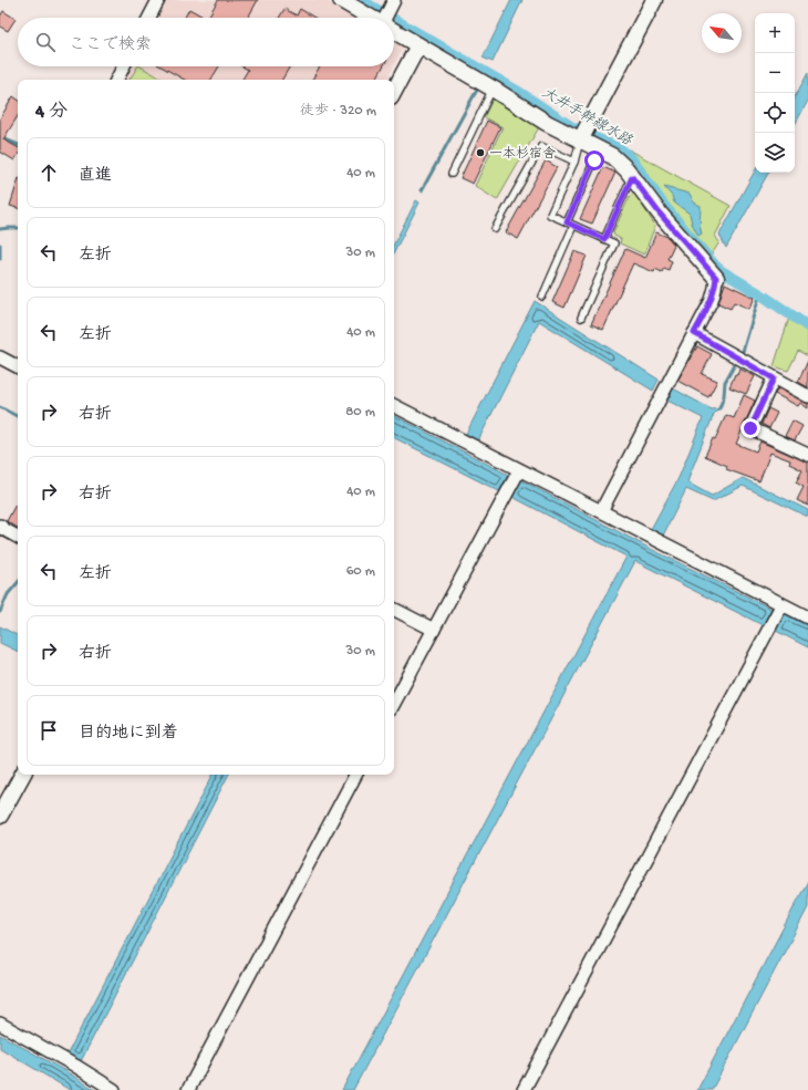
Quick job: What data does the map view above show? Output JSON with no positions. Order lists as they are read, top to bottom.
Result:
{
  "water": ["大井手幹線水路"],
  "places": ["一本杉宿舎"],
  "north": "top left",
  "page": {
    "map_buttons": ["+", "−"],
    "search": "ここで検索",
    "heading": ["4 分", "徒歩 · 320 m"],
    "list": [
      ["直進", "40 m"],
      ["左折", "30 m"],
      ["左折", "40 m"],
      ["右折", "80 m"],
      ["右折", "40 m"],
      ["左折", "60 m"],
      ["右折", "30 m"],
      "目的地に到着"
    ]
  }
}
